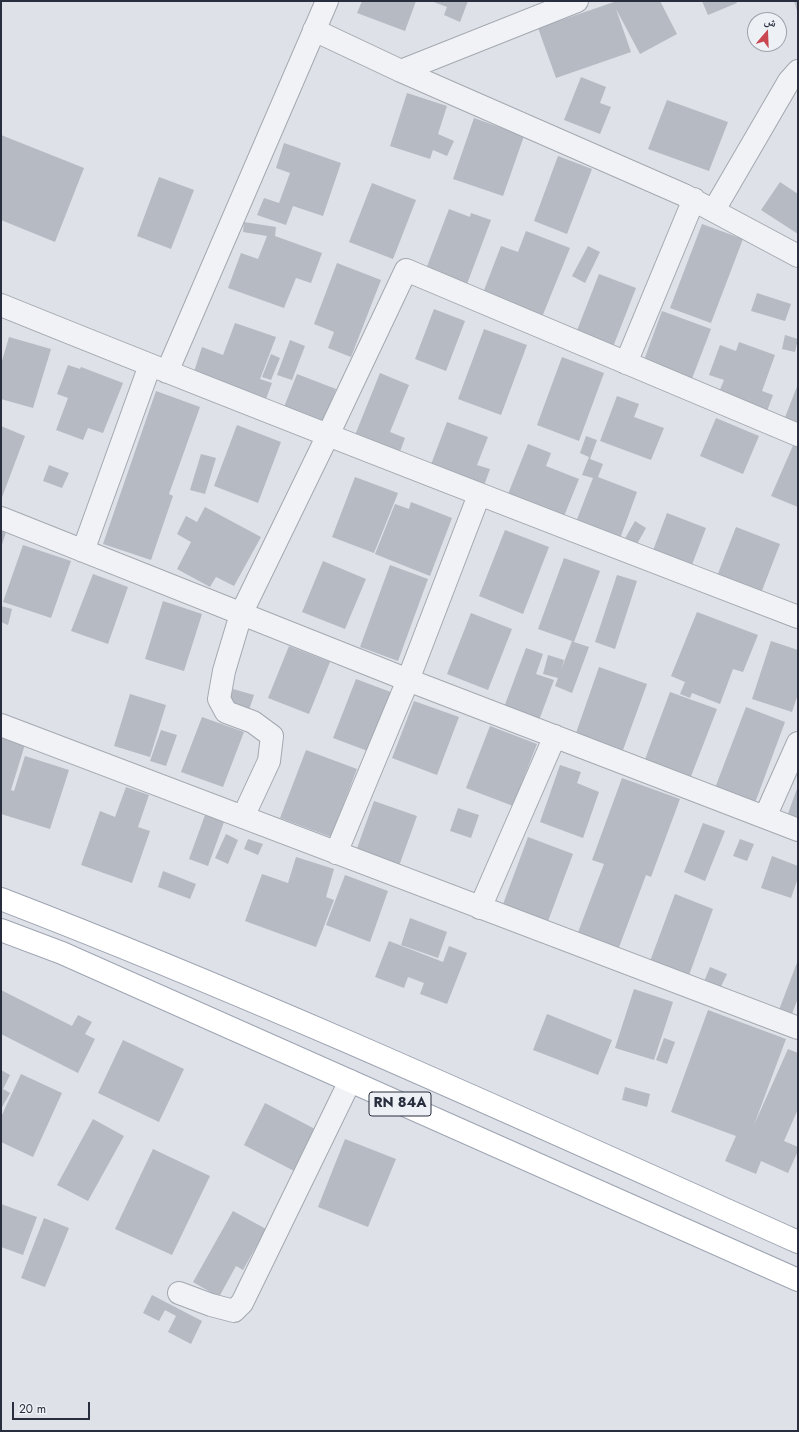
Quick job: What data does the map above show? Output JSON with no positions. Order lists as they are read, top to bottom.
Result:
{
  "streets": {
    "main road": ["RN 84A"]
  },
  "scale_bar": "20 m",
  "north": "top"
}
